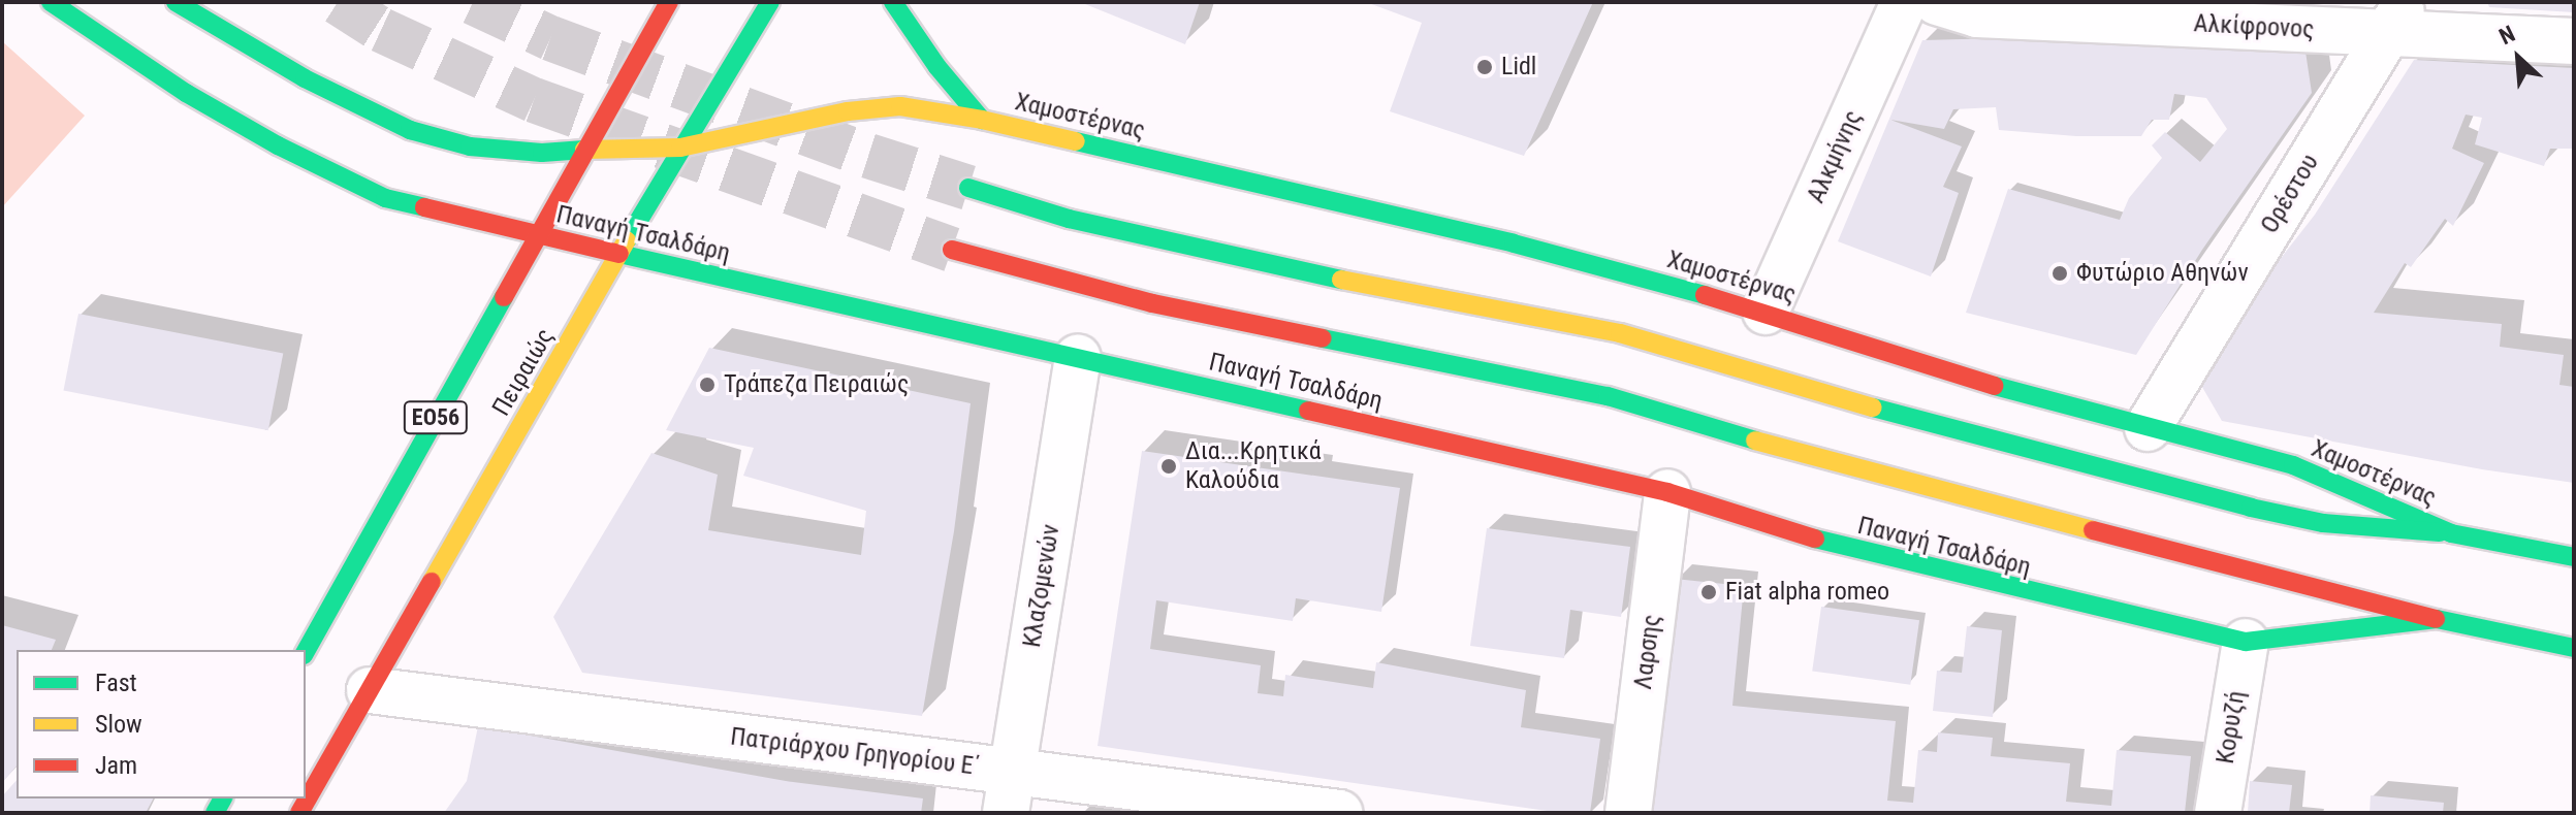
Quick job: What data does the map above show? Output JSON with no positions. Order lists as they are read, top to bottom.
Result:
{
  "streets": {
    "main road": [
      "Χαμοστέρνας",
      "Παναγή Τσαλδάρη",
      "Πειραιώς",
      "ΕΟ56"
    ],
    "street": [
      "Αλκίφρονος",
      "Αλκμήνης",
      "Ορέστου",
      "Κλαζομενών",
      "Λαρσης",
      "Κορυζή",
      "Πατριάρχου Γρηγορίου Ε΄"
    ]
  },
  "crossings": [
    ["Αλκίφρονος", "Ορέστου"],
    ["Χαμοστέρνας", "Αλκμήνης"],
    ["Χαμοστέρνας", "Ορέστου"],
    ["Χαμοστέρνας", "Πειραιώς"],
    ["Χαμοστέρνας", "ΕΟ56"],
    ["Παναγή Τσαλδάρη", "Πειραιώς"],
    ["Παναγή Τσαλδάρη", "ΕΟ56"],
    ["Παναγή Τσαλδάρη", "Κλαζομενών"],
    ["Παναγή Τσαλδάρη", "Λαρσης"],
    ["Παναγή Τσαλδάρη", "Κορυζή"],
    ["Πειραιώς", "Πατριάρχου Γρηγορίου Ε΄"],
    ["Κλαζομενών", "Πατριάρχου Γρηγορίου Ε΄"]
  ],
  "places": [
    "Lidl",
    "Φυτώριο Αθηνών",
    "Τράπεζα Πειραιώς",
    "Δια...Κρητικά Καλούδια",
    "Fiat alpha romeo"
  ],
  "legend": ["Fast", "Slow", "Jam"],
  "north": "top left"
}
